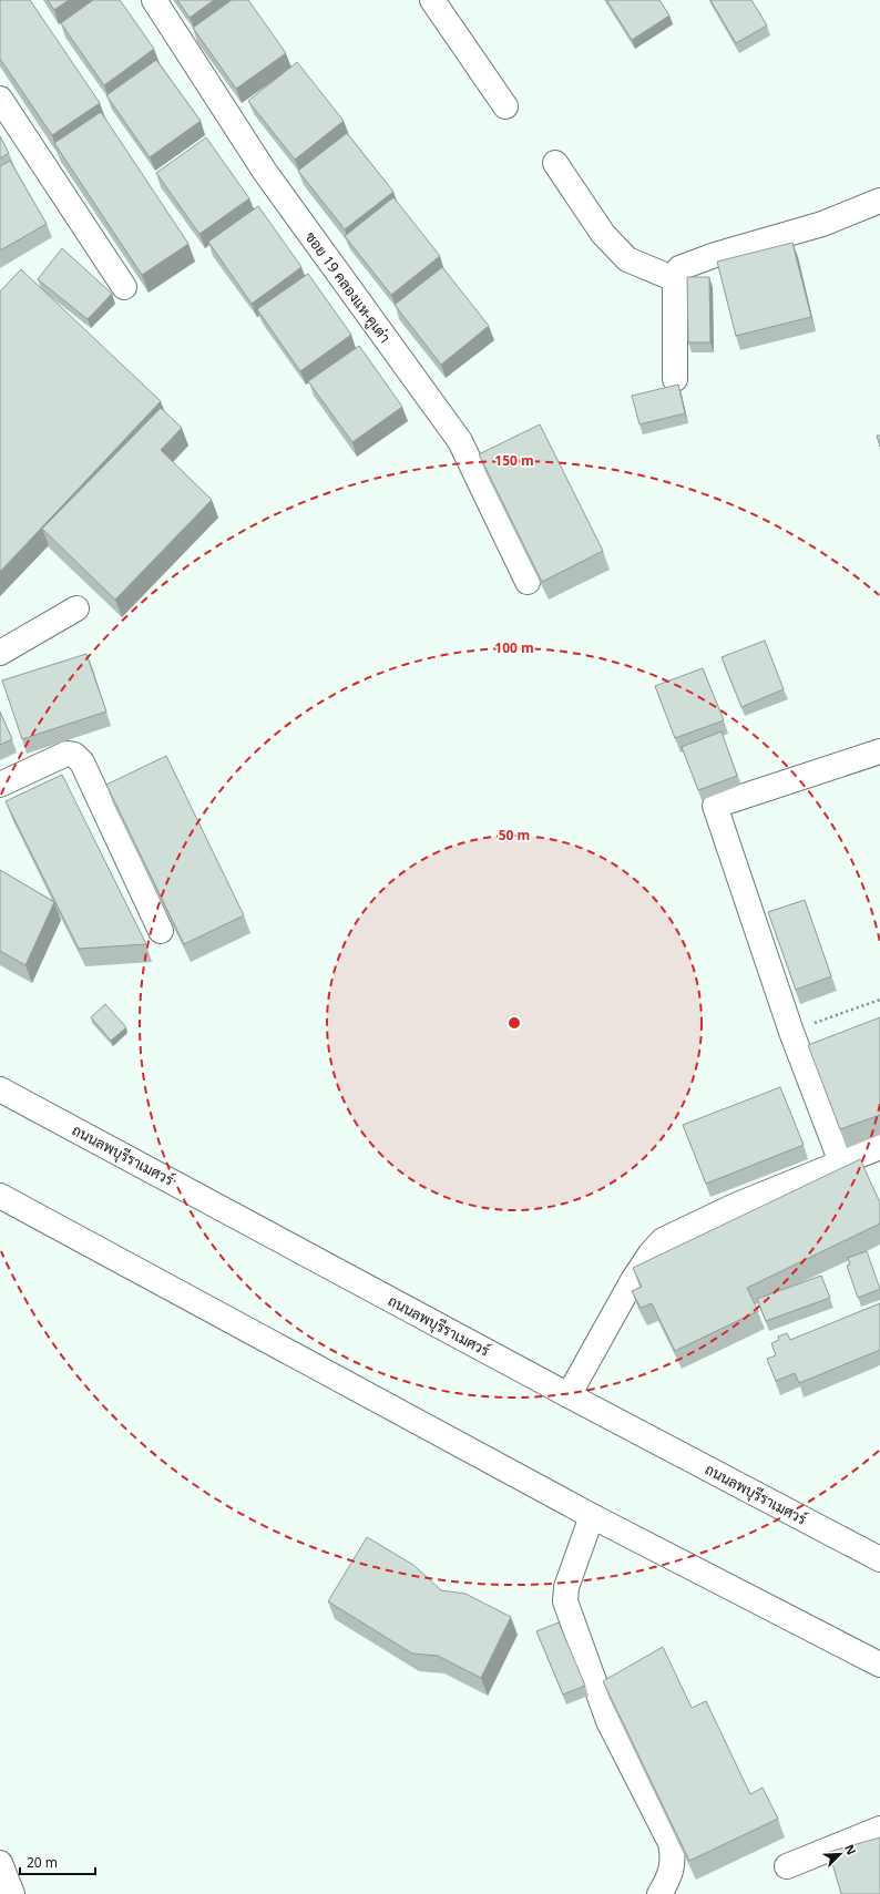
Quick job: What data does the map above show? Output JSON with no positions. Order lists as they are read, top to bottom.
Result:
{
  "streets": {
    "street": ["ซอย 19 คลองแห-คูเต่า", "ถนนลพบุรีราเมศวร์"]
  },
  "scale_bar": "20 m",
  "north": "top right",
  "rings": ["150 m", "100 m", "50 m"]
}
